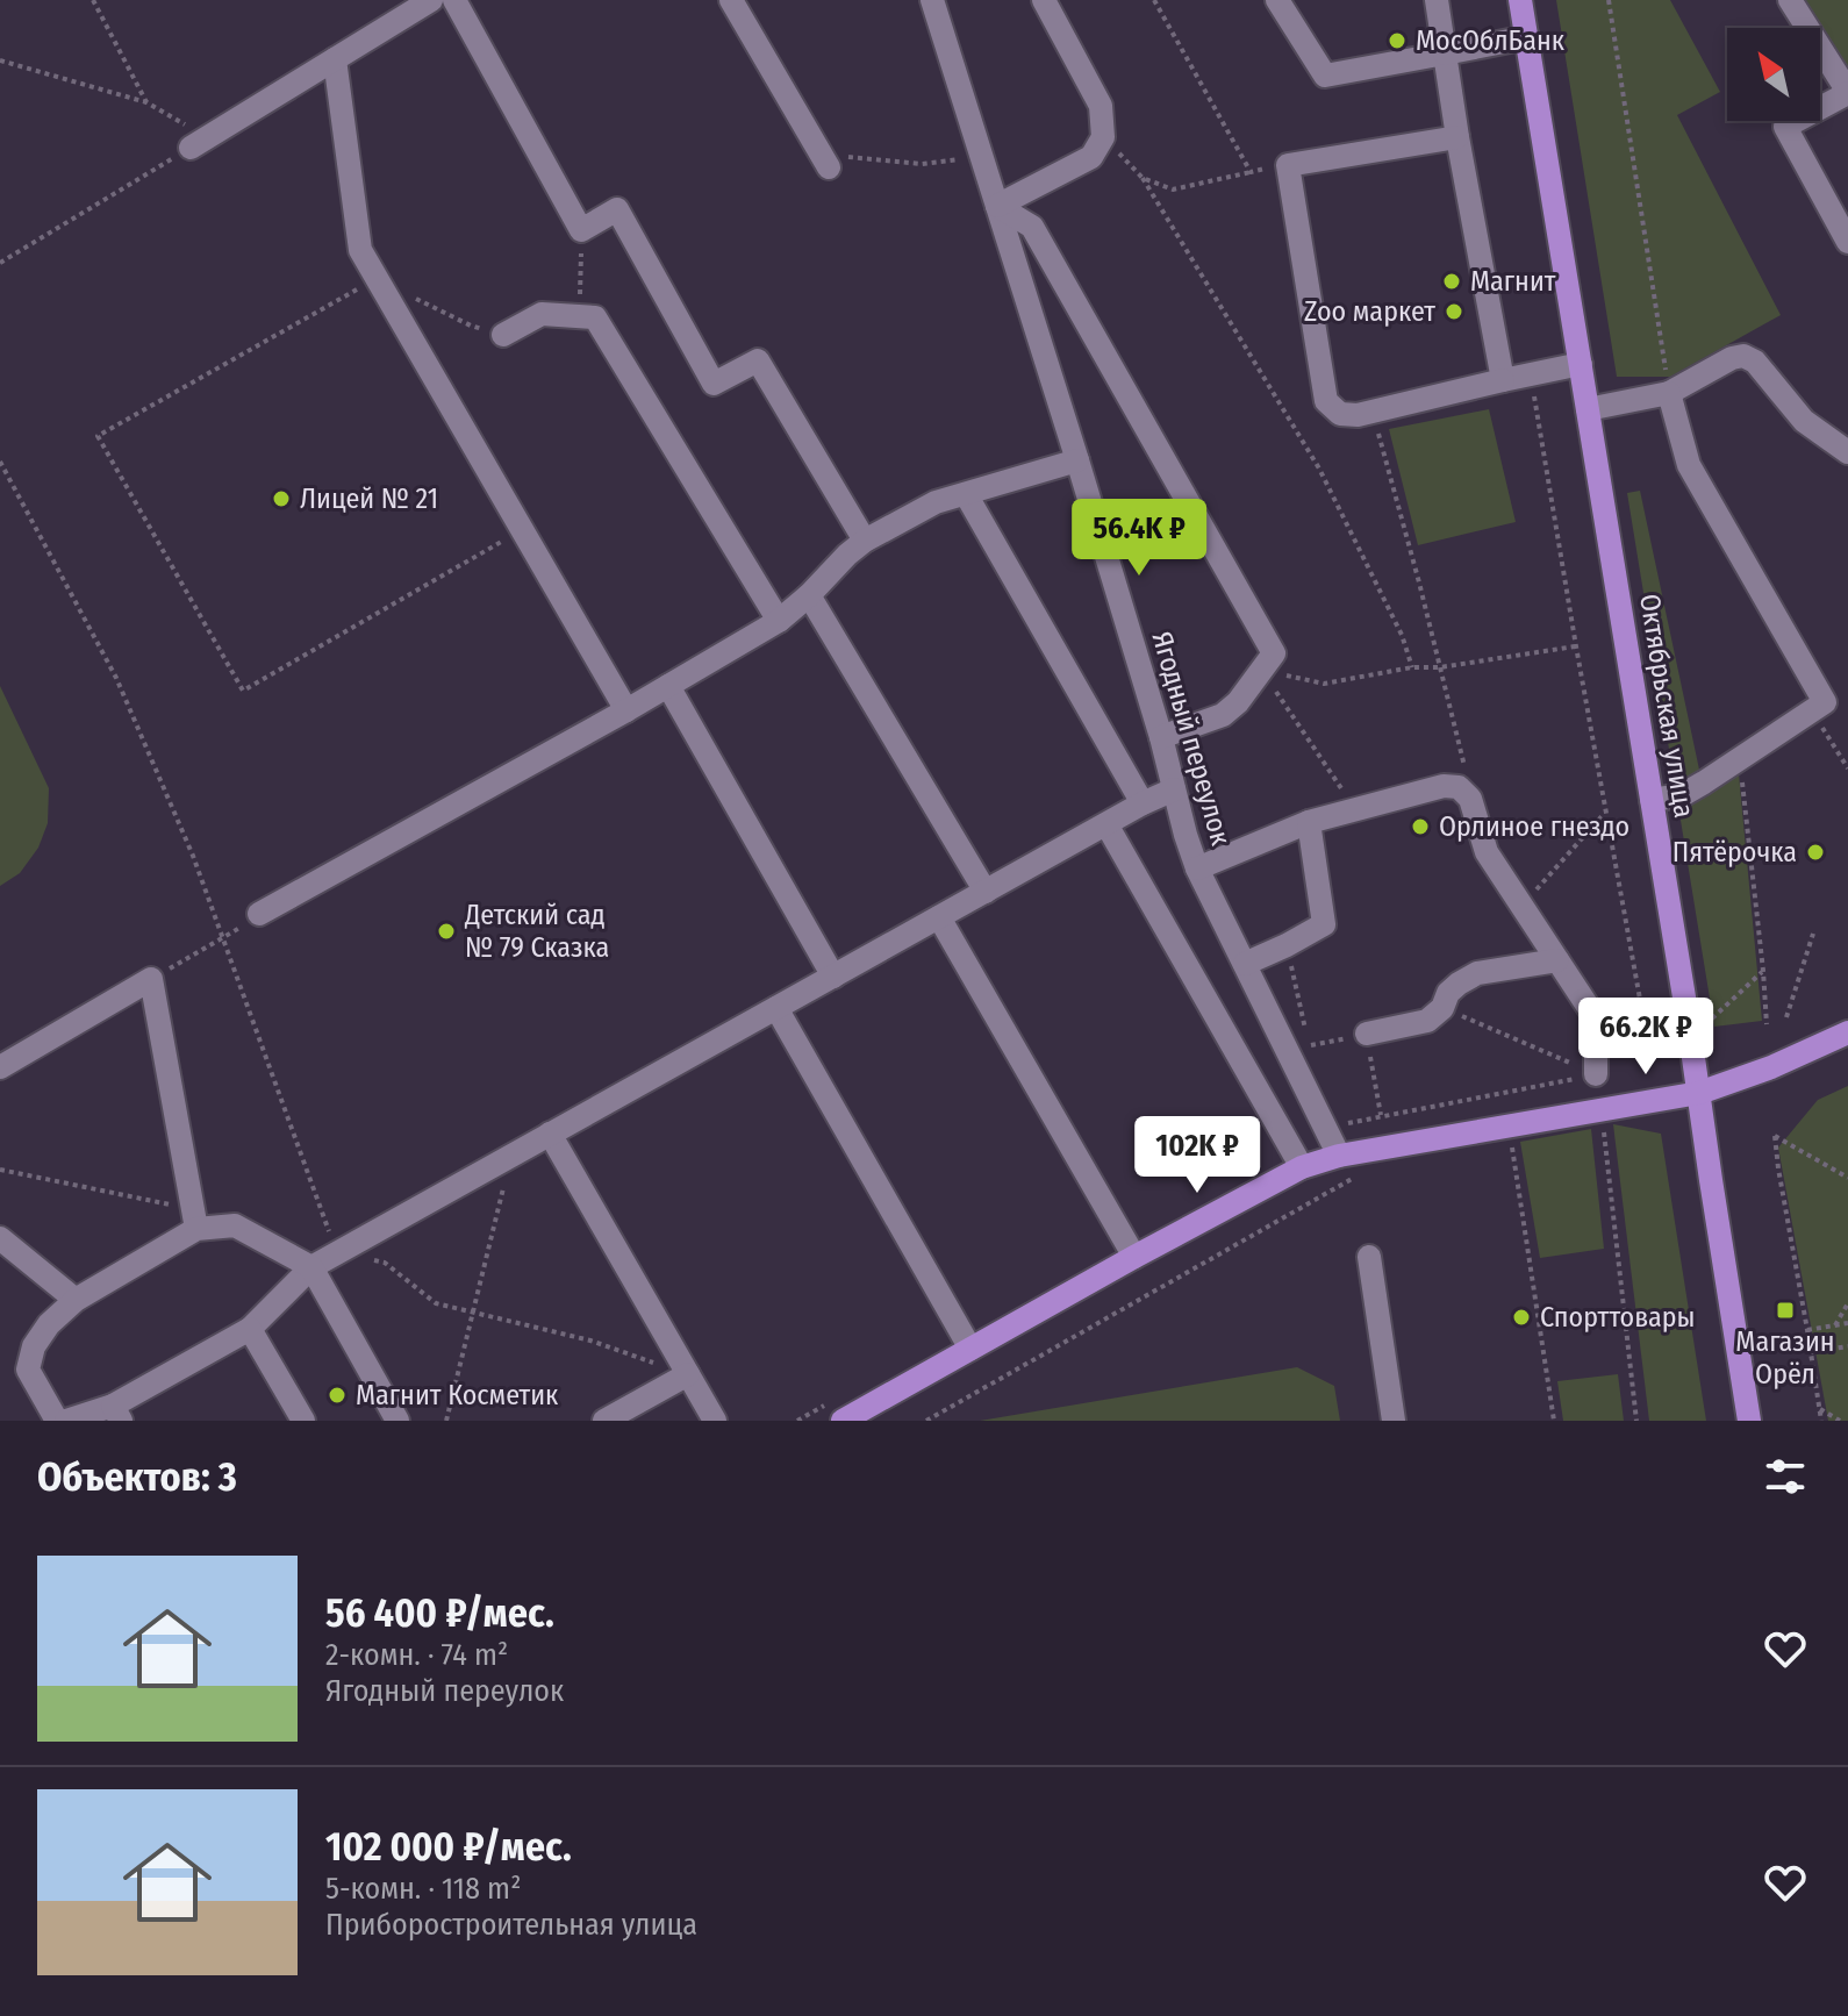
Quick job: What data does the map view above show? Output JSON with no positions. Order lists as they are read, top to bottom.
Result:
{
  "streets": {
    "main road": ["Октябрьская улица"],
    "street": ["Ягодный переулок"]
  },
  "places": {
    "other": [
      "МосОблБанк",
      "Магнит",
      "Zoo маркет",
      "Лицей № 21",
      "Орлиное гнездо",
      "Пятёрочка",
      "Детский сад № 79 Сказка",
      "Спорттовары",
      "Магнит Косметик"
    ],
    "transit": ["Магазин Орёл"]
  },
  "north": "top left",
  "page": {
    "price": ["56.4K ₽", "66.2K ₽", "102K ₽"],
    "heading": "Объектов: 3",
    "list": [
      {
        "name": "56 400 ₽/мес.",
        "note": "2-комн. · 74 m² · Ягодный переулок"
      },
      {
        "name": "102 000 ₽/мес.",
        "note": "5-комн. · 118 m² · Приборостроительная улица"
      }
    ]
  }
}
